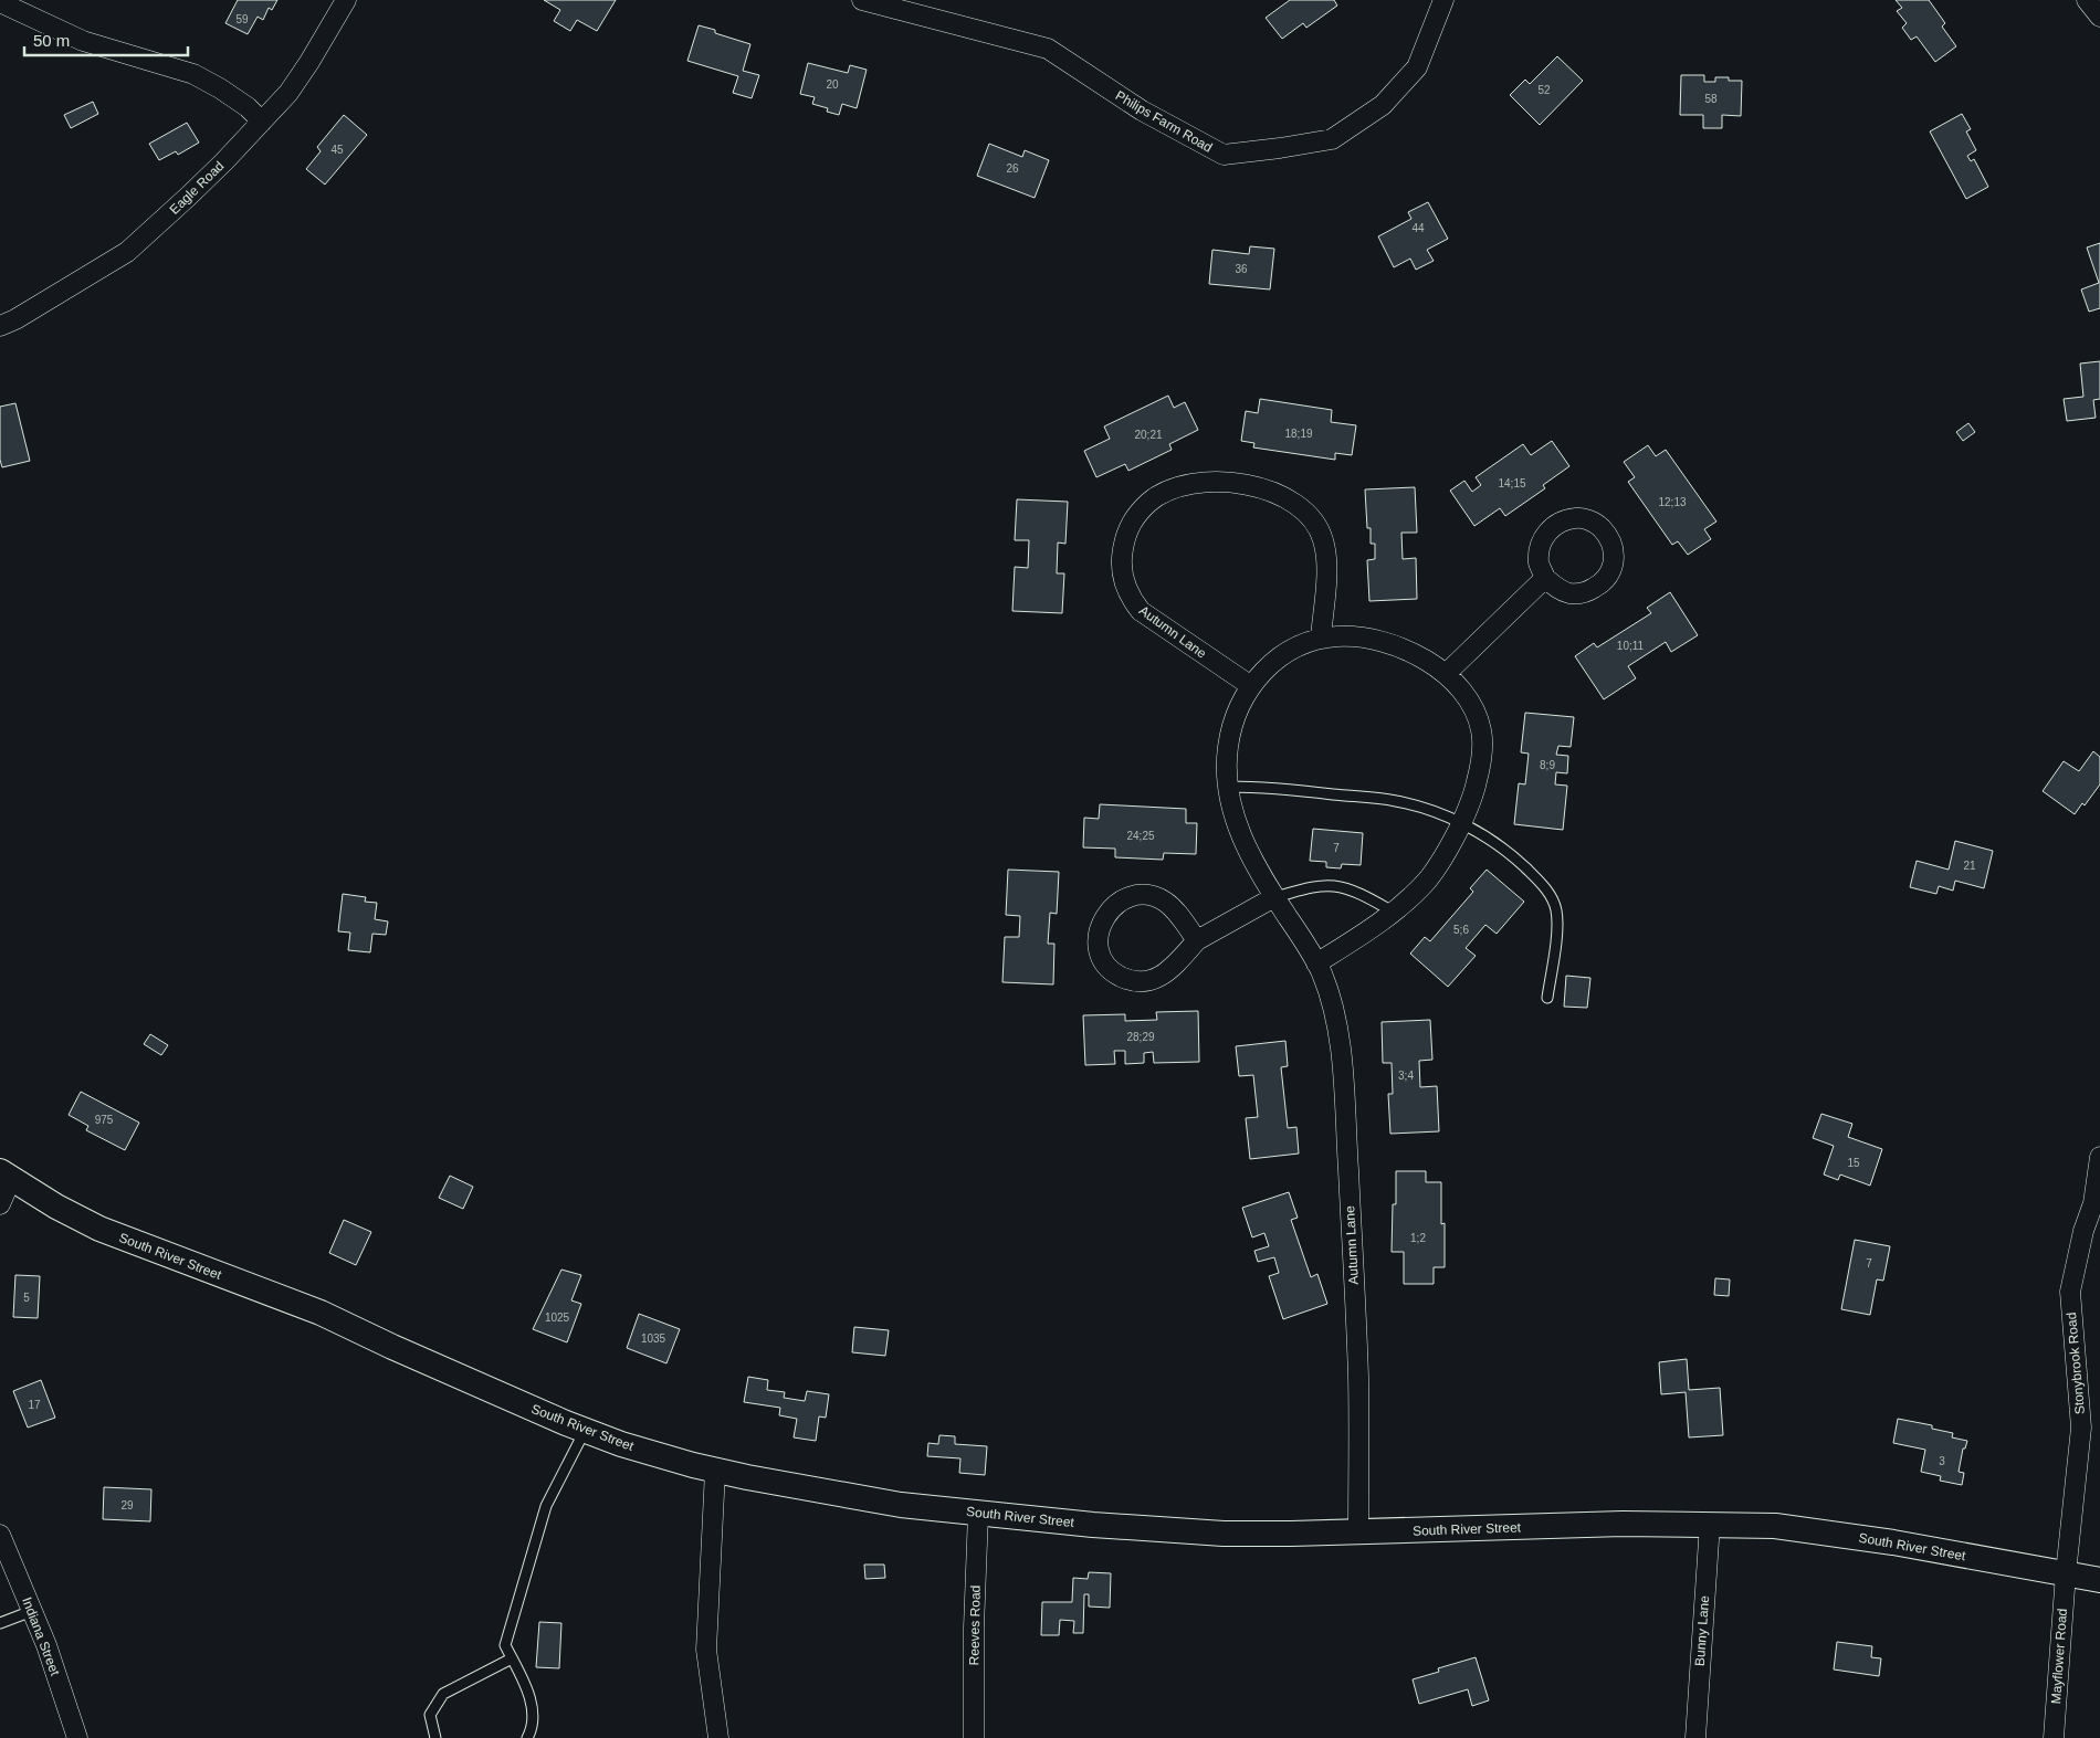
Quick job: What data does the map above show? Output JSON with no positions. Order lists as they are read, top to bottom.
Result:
{
  "streets": {
    "street": [
      "Philips Farm Road",
      "Eagle Road",
      "Autumn Lane",
      "South River Street",
      "Stonybrook Road",
      "Reeves Road",
      "Bunny Lane",
      "Indiana Street",
      "Mayflower Road"
    ]
  },
  "crossings": [
    ["Autumn Lane", "South River Street"],
    ["South River Street", "Stonybrook Road"],
    ["South River Street", "Reeves Road"],
    ["South River Street", "Bunny Lane"],
    ["South River Street", "Mayflower Road"],
    ["Stonybrook Road", "Mayflower Road"]
  ],
  "house_numbers": [
    "59",
    "20",
    "52",
    "58",
    "45",
    "26",
    "44",
    "36",
    "18;19",
    "20;21",
    "14;15",
    "12;13",
    "10;11",
    "8;9",
    "24;25",
    "7",
    "21",
    "5;6",
    "28;29",
    "3;4",
    "975",
    "15",
    "1;2",
    "7",
    "5",
    "1025",
    "1035",
    "17",
    "3",
    "29"
  ],
  "scale_bar": "50 m"
}
